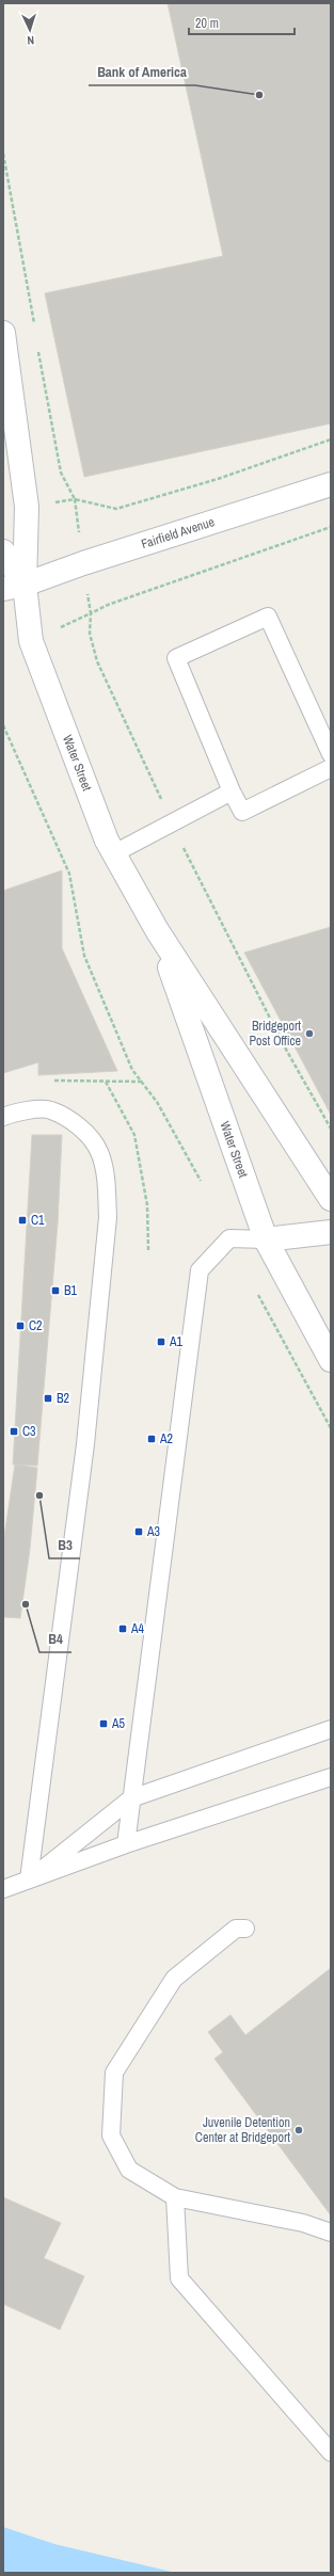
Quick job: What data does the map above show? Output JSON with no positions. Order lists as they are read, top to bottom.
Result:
{
  "streets": {
    "main road": ["Fairfield Avenue", "Water Street"]
  },
  "crossings": [
    ["Fairfield Avenue", "Water Street"]
  ],
  "places": {
    "other": [
      "Bank of America",
      "Bridgeport Post Office",
      "B3",
      "B4",
      "Juvenile Detention Center at Bridgeport"
    ],
    "transit": [
      "C1",
      "B1",
      "C2",
      "A1",
      "B2",
      "C3",
      "A2",
      "A3",
      "A4",
      "A5"
    ]
  },
  "scale_bar": "20 m",
  "north": "bottom"
}
